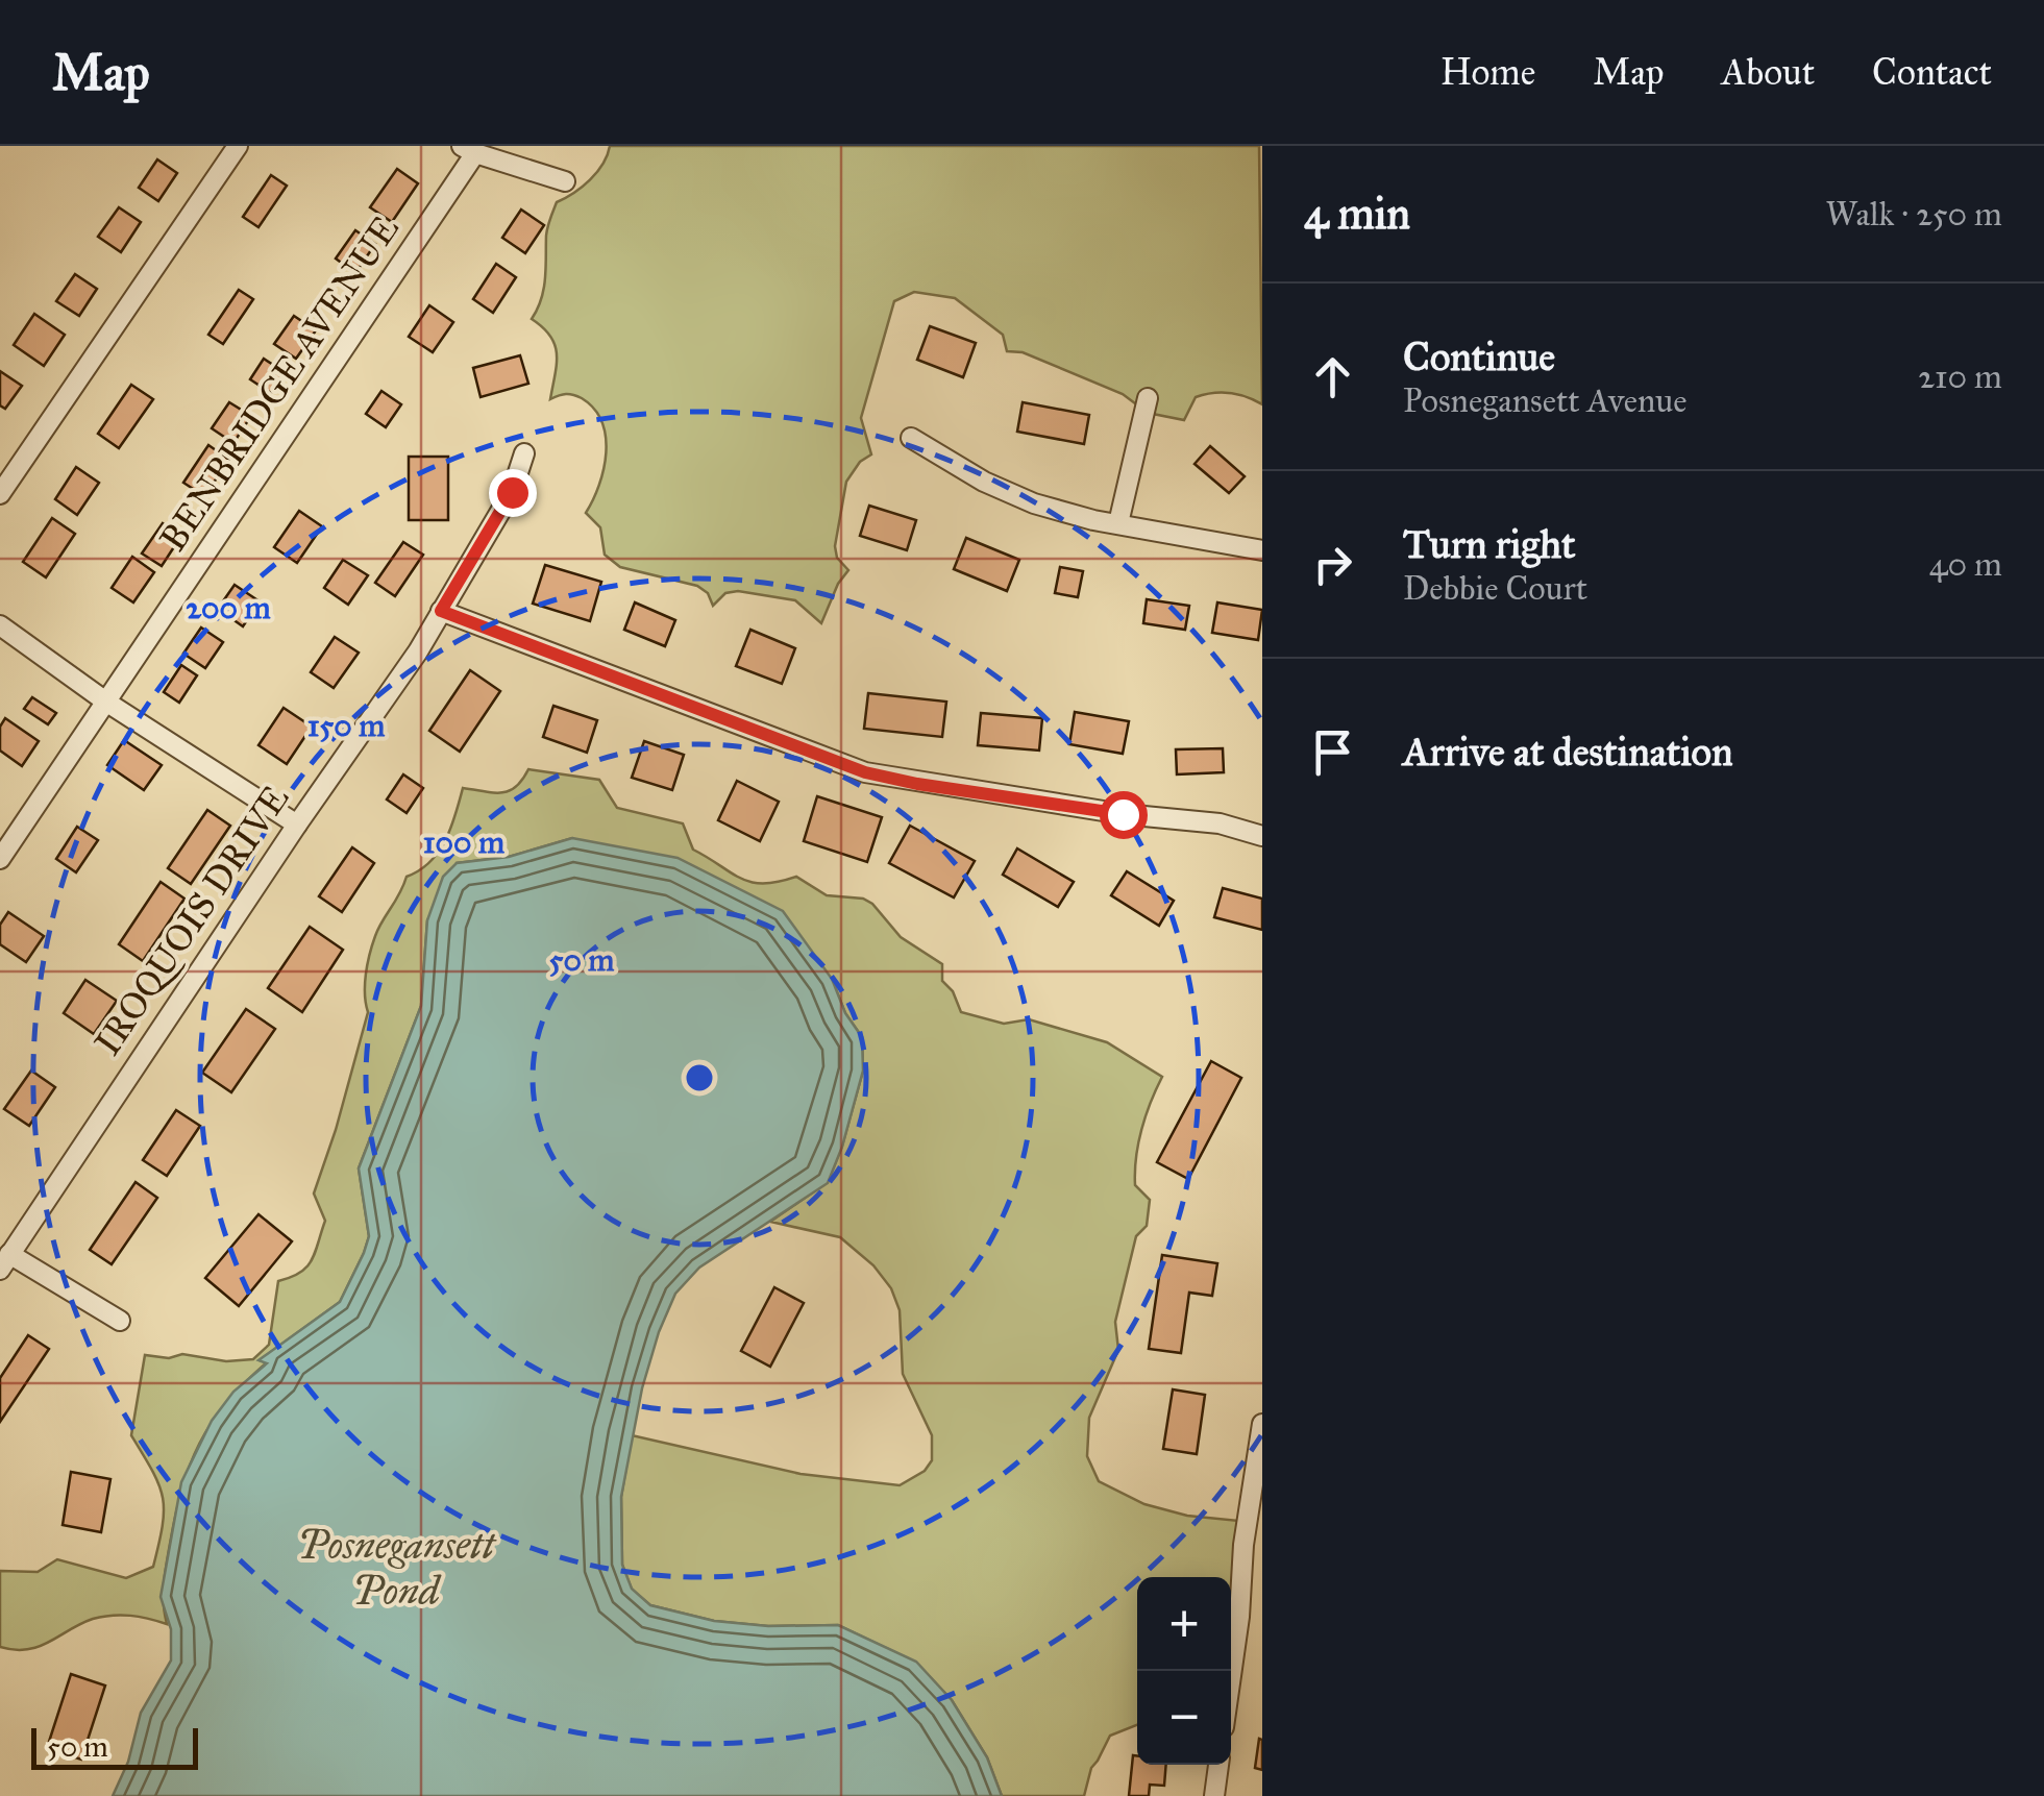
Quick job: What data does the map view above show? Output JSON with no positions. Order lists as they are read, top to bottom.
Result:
{
  "streets": {
    "street": ["BENBRIDGE AVENUE", "IROQUOIS DRIVE"]
  },
  "water": ["Posnegansett Pond"],
  "scale_bar": "50 m",
  "page": {
    "header": "Map",
    "nav": [
      "Home",
      "Map",
      "About",
      "Contact"
    ],
    "heading": ["4 min", "Walk · 250 m"],
    "list": [
      ["Continue", "Posnegansett Avenue", "210 m"],
      ["Turn right", "Debbie Court", "40 m"],
      "Arrive at destination"
    ],
    "map_buttons": ["+", "−"],
    "scale": "50 m"
  },
  "rings": [
    "200 m",
    "150 m",
    "100 m",
    "50 m"
  ]
}
